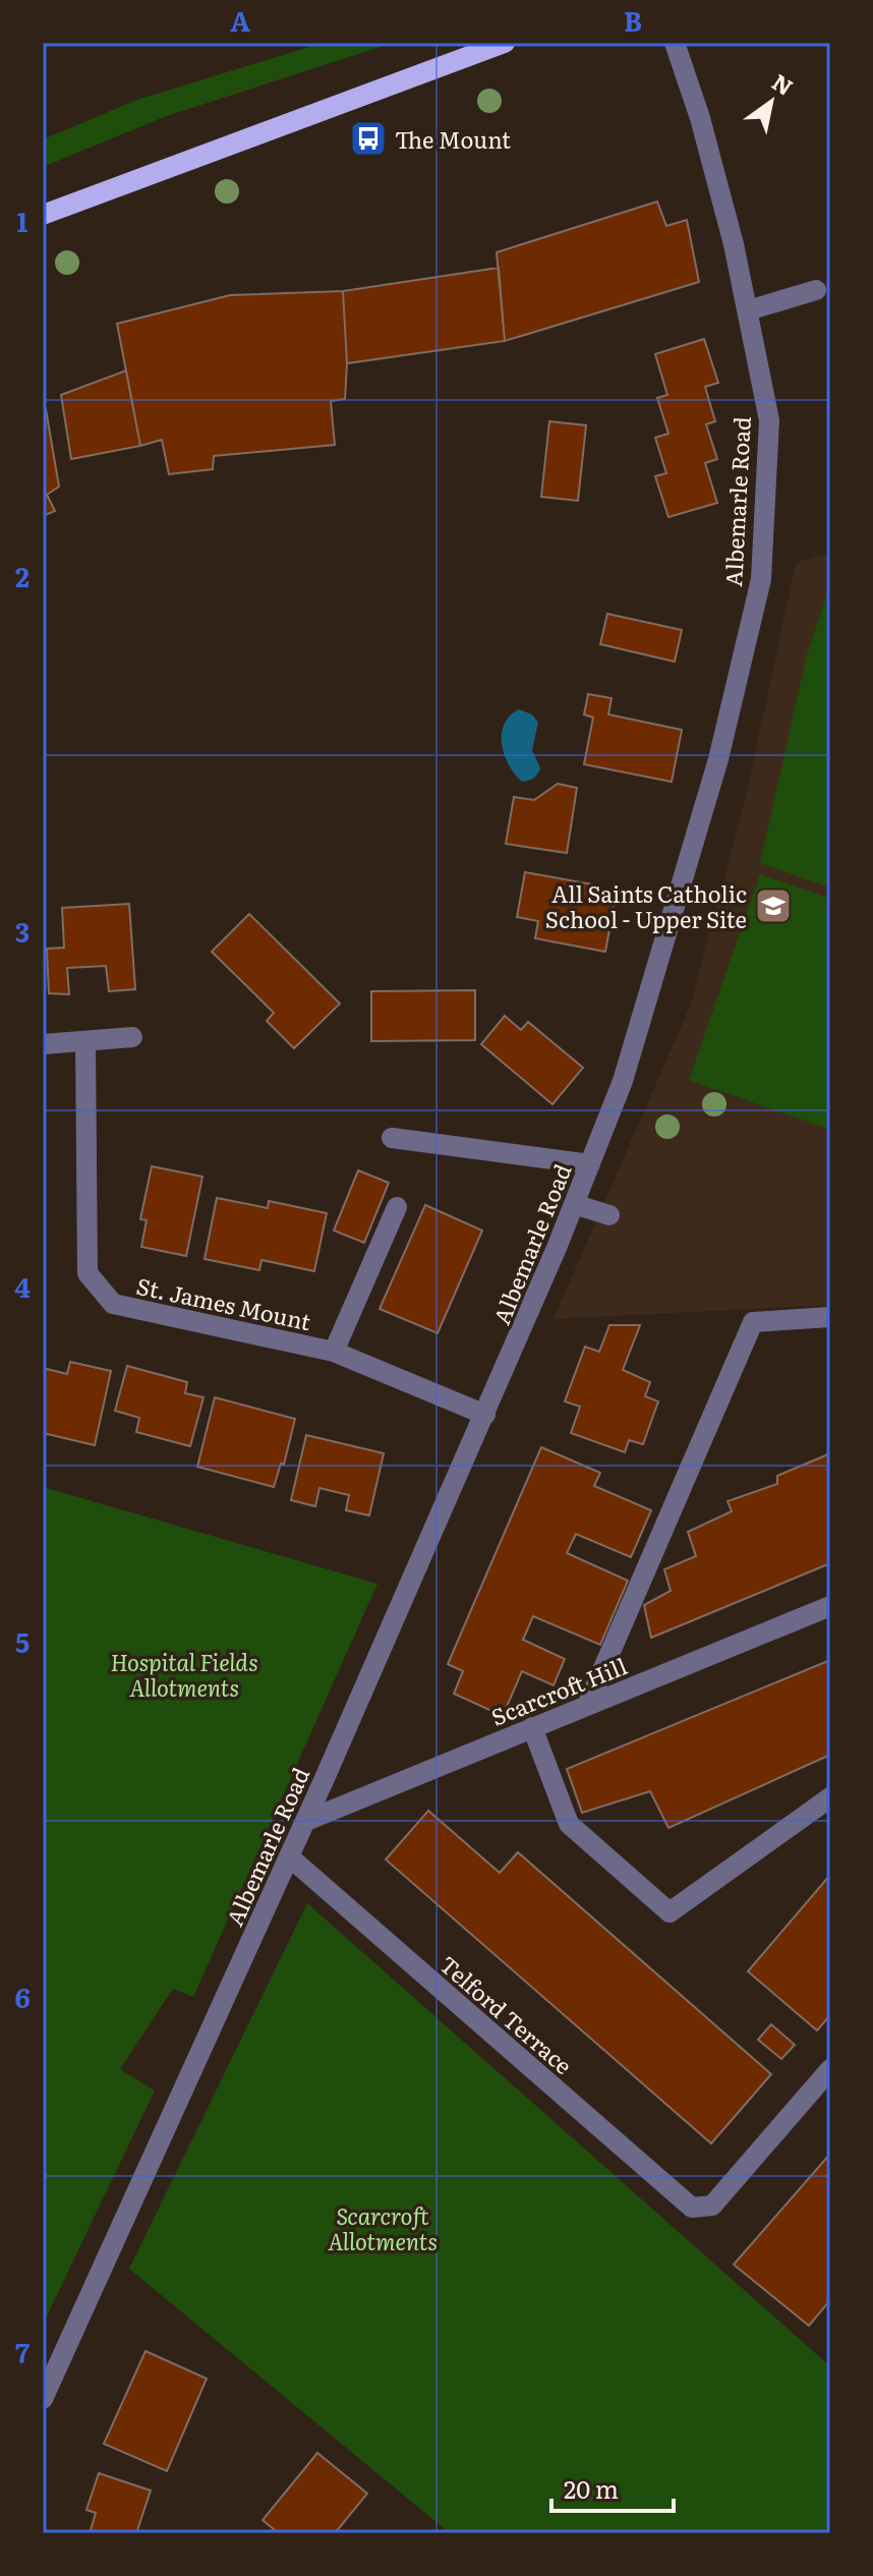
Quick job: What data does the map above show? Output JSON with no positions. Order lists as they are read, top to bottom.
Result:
{
  "streets": {
    "street": [
      "Albemarle Road",
      "St. James Mount",
      "Scarcroft Hill",
      "Telford Terrace"
    ]
  },
  "crossings": [
    ["Albemarle Road", "St. James Mount"],
    ["Albemarle Road", "Scarcroft Hill"],
    ["Albemarle Road", "Telford Terrace"]
  ],
  "parks": ["Hospital Fields Allotments", "Scarcroft Allotments"],
  "places": {
    "bus stop": ["The Mount"],
    "school or university": ["All Saints Catholic School - Upper Site"]
  },
  "scale_bar": "20 m",
  "north": "top right",
  "grid": {
    "columns": ["A", "B"],
    "rows": [
      "1",
      "2",
      "3",
      "4",
      "5",
      "6",
      "7"
    ]
  }
}
